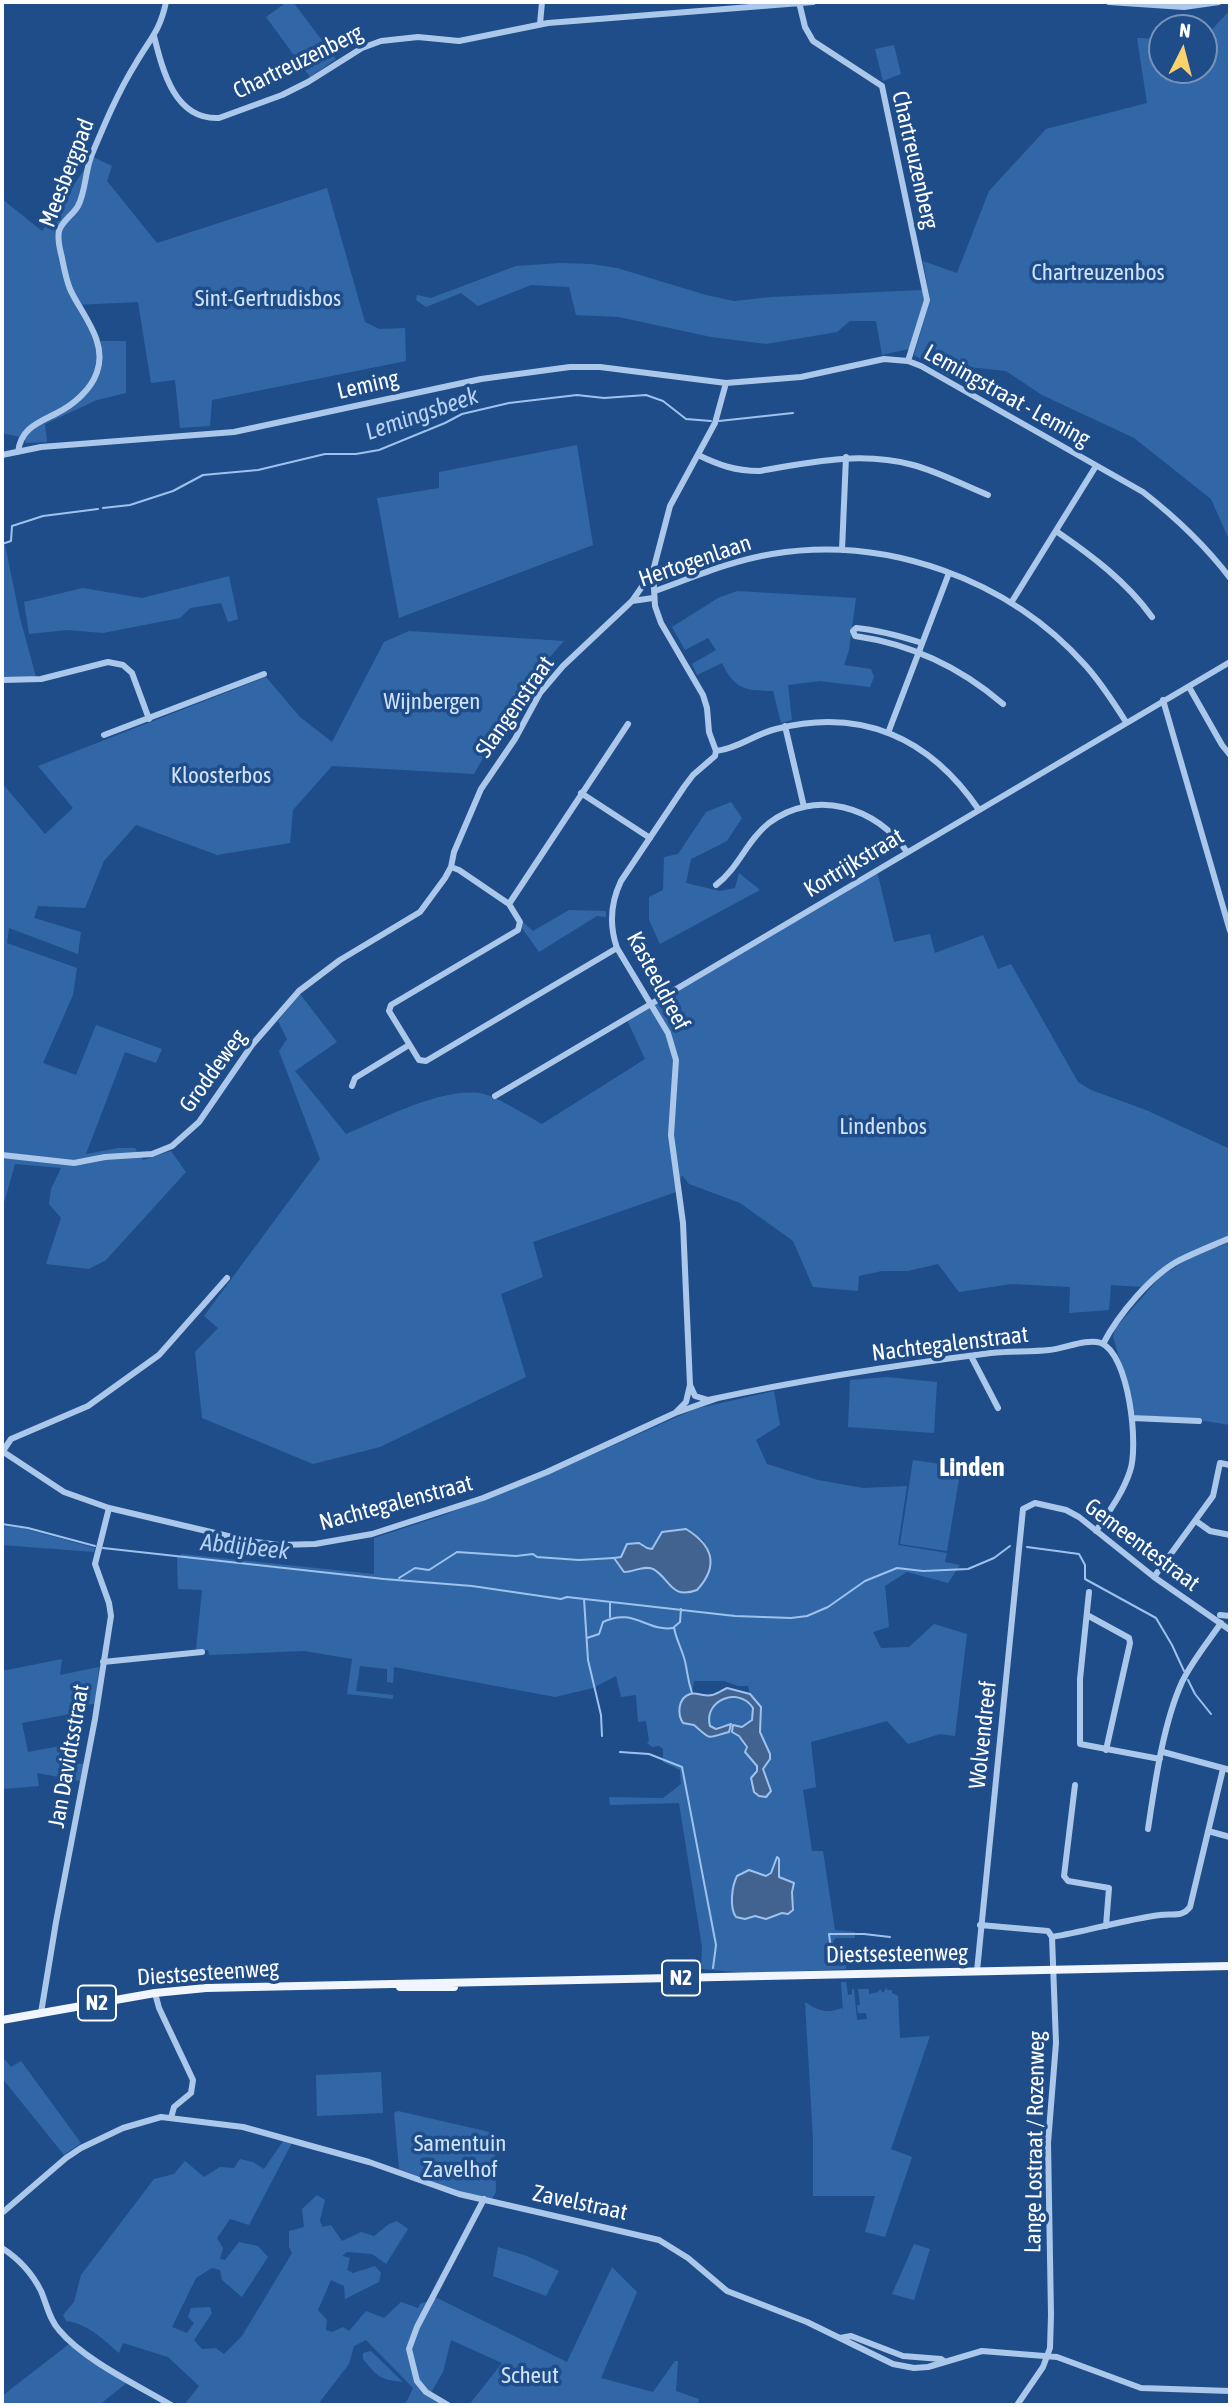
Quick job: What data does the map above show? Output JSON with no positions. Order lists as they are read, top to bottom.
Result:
{
  "streets": {
    "main road": ["Diestsesteenweg", "N2"],
    "street": [
      "Chartreuzenberg",
      "Meesbergpad",
      "Leming",
      "Lemingstraat - Leming",
      "Hertogenlaan",
      "Slangenstraat",
      "Kortrijkstraat",
      "Kasteeldreef",
      "Groddeweg",
      "Nachtegalenstraat",
      "Gemeentestraat",
      "Wolvendreef",
      "Jan Davidtsstraat",
      "Lange Lostraat / Rozenweg",
      "Zavelstraat"
    ]
  },
  "crossings": [
    ["Chartreuzenberg", "Meesbergpad"],
    ["Chartreuzenberg", "Lemingstraat - Leming"],
    ["Meesbergpad", "Leming"],
    ["Leming", "Lemingstraat - Leming"],
    ["Leming", "Slangenstraat"],
    ["Lemingstraat - Leming", "Slangenstraat"],
    ["Hertogenlaan", "Slangenstraat"],
    ["Hertogenlaan", "Kortrijkstraat"],
    ["Slangenstraat", "Groddeweg"],
    ["Kortrijkstraat", "Kasteeldreef"],
    ["Kasteeldreef", "Nachtegalenstraat"],
    ["Nachtegalenstraat", "Jan Davidtsstraat"],
    ["Gemeentestraat", "Wolvendreef"],
    ["Wolvendreef", "Diestsesteenweg"],
    ["Jan Davidtsstraat", "Diestsesteenweg"],
    ["Diestsesteenweg", "Lange Lostraat / Rozenweg"],
    ["Lange Lostraat / Rozenweg", "Zavelstraat"]
  ],
  "districts": ["Linden"],
  "water": ["Lemingsbeek", "Abdijbeek"],
  "parks": [
    "Chartreuzenbos",
    "Sint-Gertrudisbos",
    "Wijnbergen",
    "Kloosterbos",
    "Lindenbos",
    "Samentuin Zavelhof",
    "Scheut"
  ],
  "north": "top"
}
